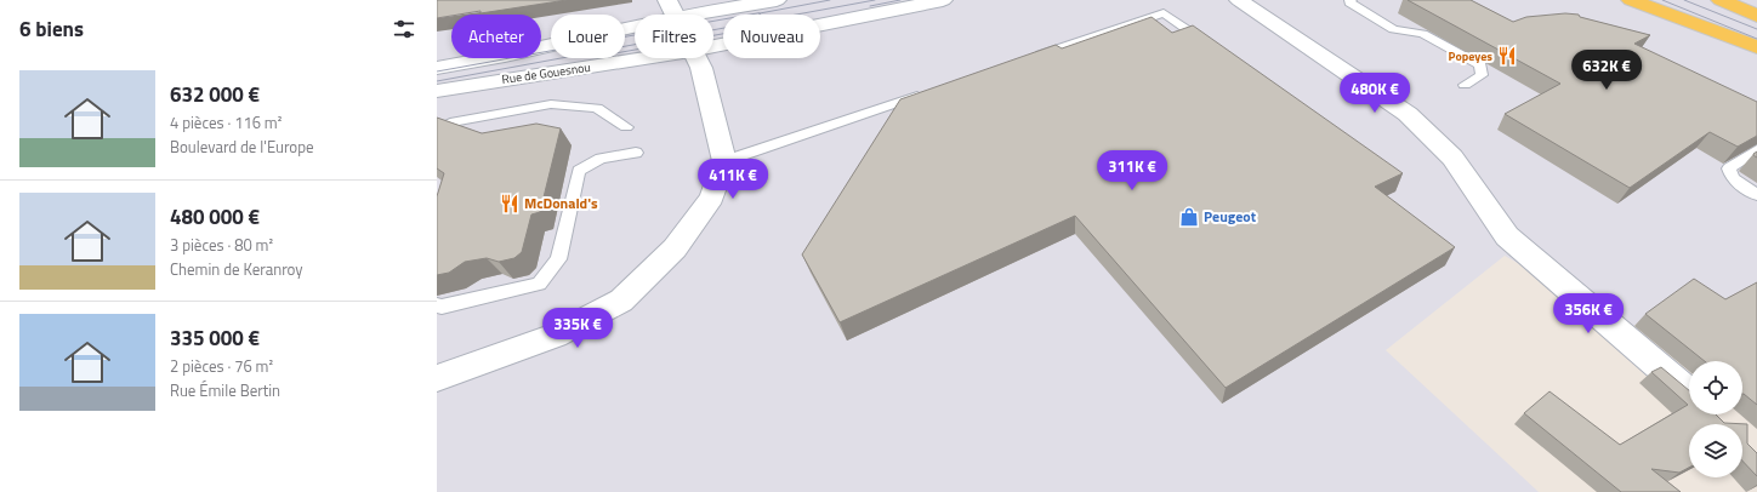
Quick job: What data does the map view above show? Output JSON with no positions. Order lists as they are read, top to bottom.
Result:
{
  "streets": {
    "street": ["Rue de Gouesnou"]
  },
  "places": {
    "restaurant": ["Popeyes", "McDonald's"],
    "shop": ["Peugeot"]
  },
  "page": {
    "heading": "6 biens",
    "chip": [
      "Acheter",
      "Louer",
      "Filtres",
      "Nouveau"
    ],
    "price": [
      "632K €",
      "480K €",
      "311K €",
      "411K €",
      "356K €",
      "335K €"
    ],
    "list": [
      {
        "name": "632 000 €",
        "note": "4 pièces · 116 m² · Boulevard de l'Europe"
      },
      {
        "name": "480 000 €",
        "note": "3 pièces · 80 m² · Chemin de Keranroy"
      },
      {
        "name": "335 000 €",
        "note": "2 pièces · 76 m² · Rue Émile Bertin"
      }
    ]
  }
}
